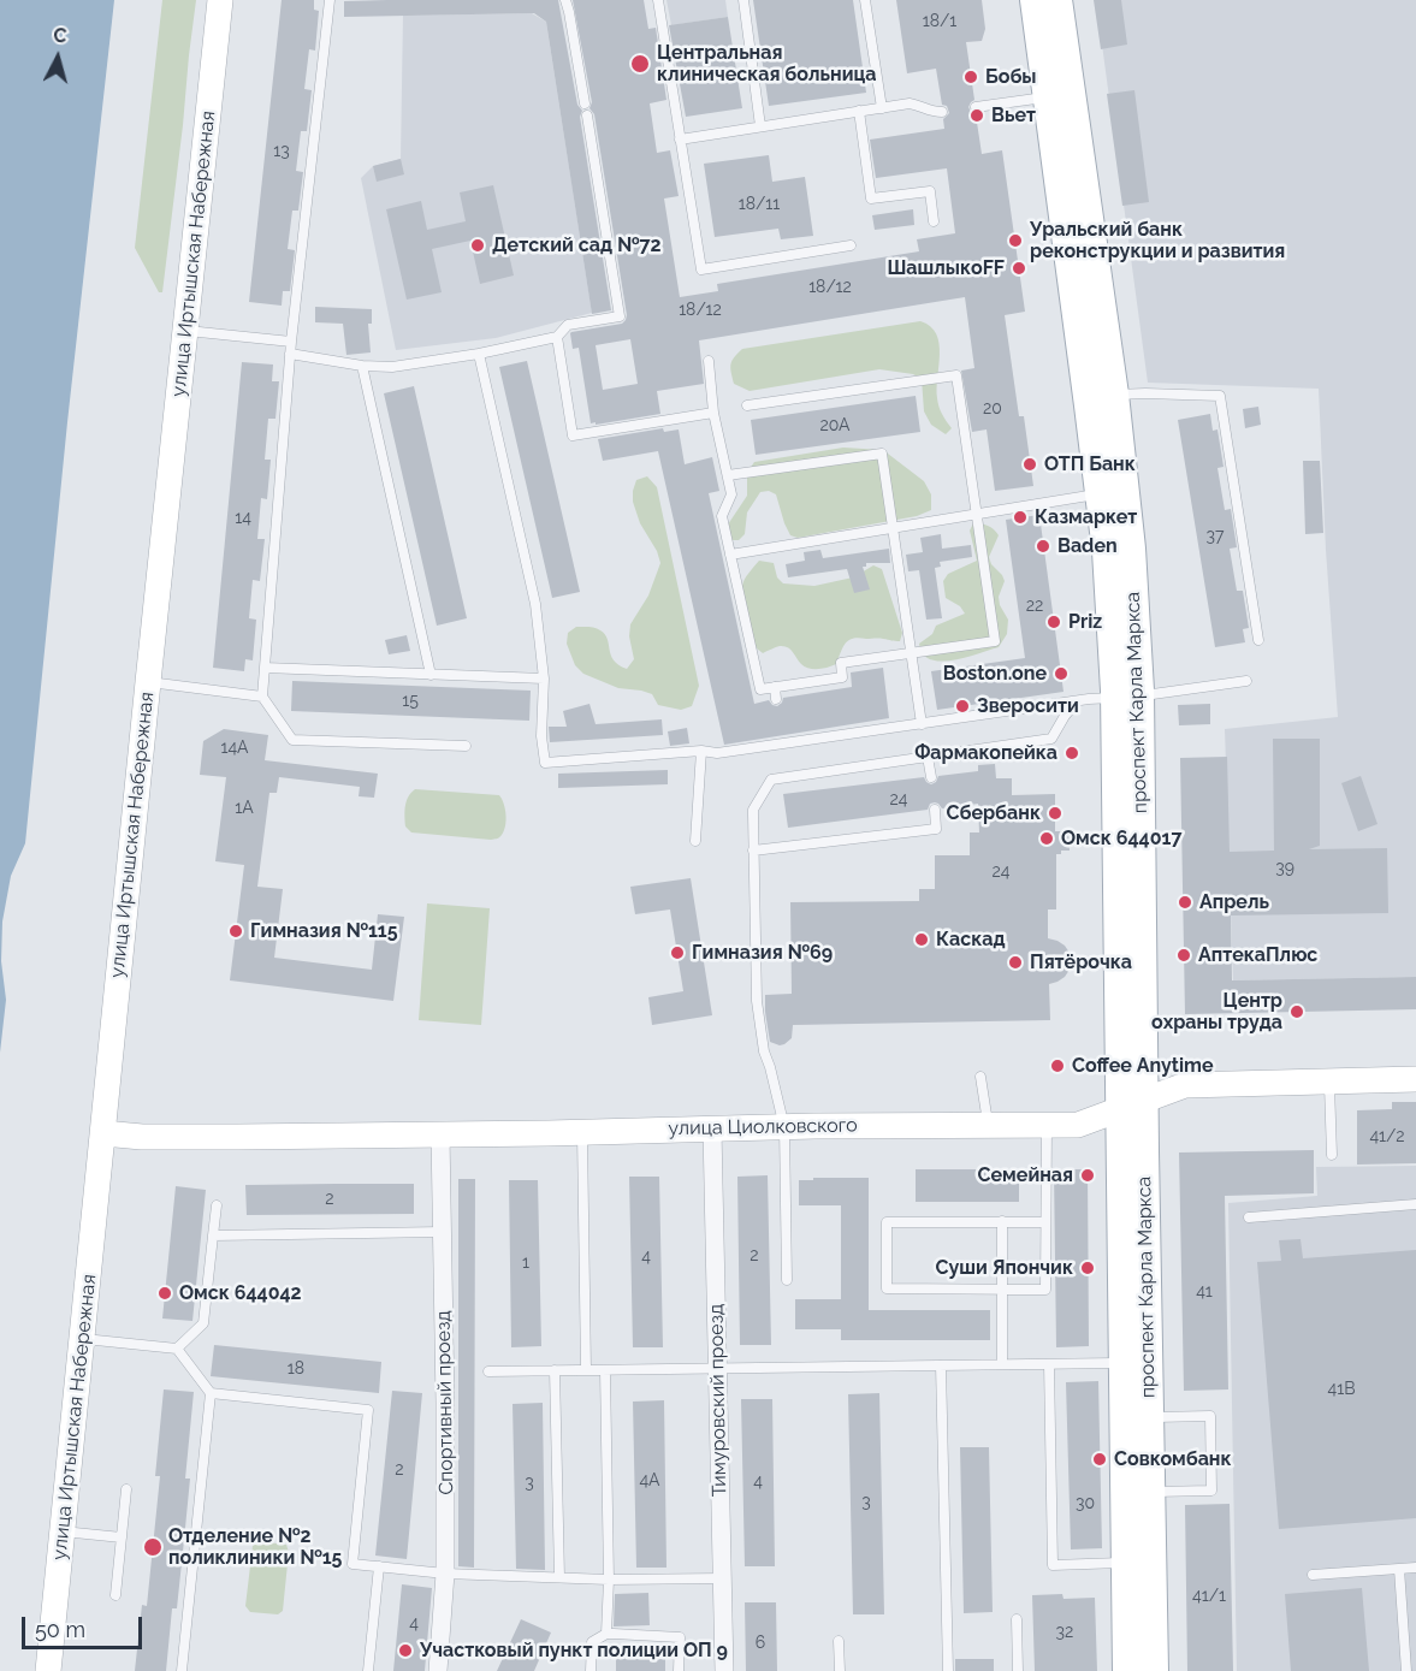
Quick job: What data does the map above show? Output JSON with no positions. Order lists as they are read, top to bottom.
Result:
{
  "streets": {
    "main road": ["улица Иртышская Набережная", "проспект Карла Маркса", "улица Циолковского"],
    "street": ["Тимуровский проезд", "Спортивный проезд"]
  },
  "crossings": [
    ["улица Иртышская Набережная", "улица Циолковского"],
    ["проспект Карла Маркса", "улица Циолковского"],
    ["улица Циолковского", "Тимуровский проезд"],
    ["улица Циолковского", "Спортивный проезд"]
  ],
  "places": [
    "Центральная клиническая больница",
    "Бобы",
    "Вьет",
    "Уральский банк реконструкции и развития",
    "Детский сад №72",
    "ШашлыкoFF",
    "ОТП Банк",
    "Казмаркет",
    "Baden",
    "Priz",
    "Boston.one",
    "Зверосити",
    "Фармакопейка",
    "Сбербанк",
    "Омск 644017",
    "Апрель",
    "Гимназия №115",
    "Каскад",
    "Гимназия №69",
    "АптекаПлюс",
    "Пятёрочка",
    "Центр охраны труда",
    "Coffee Anytime",
    "Семейная",
    "Суши Япончик",
    "Омск 644042",
    "Совкомбанк",
    "Отделение №2 поликлиники №15",
    "Участковый пункт полиции ОП 9"
  ],
  "house_numbers": [
    "18/1",
    "13",
    "18/11",
    "18/12",
    "18/12",
    "20",
    "20А",
    "14",
    "37",
    "22",
    "15",
    "14А",
    "24",
    "1А",
    "39",
    "24",
    "41/2",
    "2",
    "2",
    "4",
    "1",
    "41",
    "18",
    "41В",
    "2",
    "4А",
    "4",
    "3",
    "3",
    "30",
    "41/1",
    "4",
    "32",
    "6"
  ],
  "scale_bar": "50 m",
  "north": "top"
}
